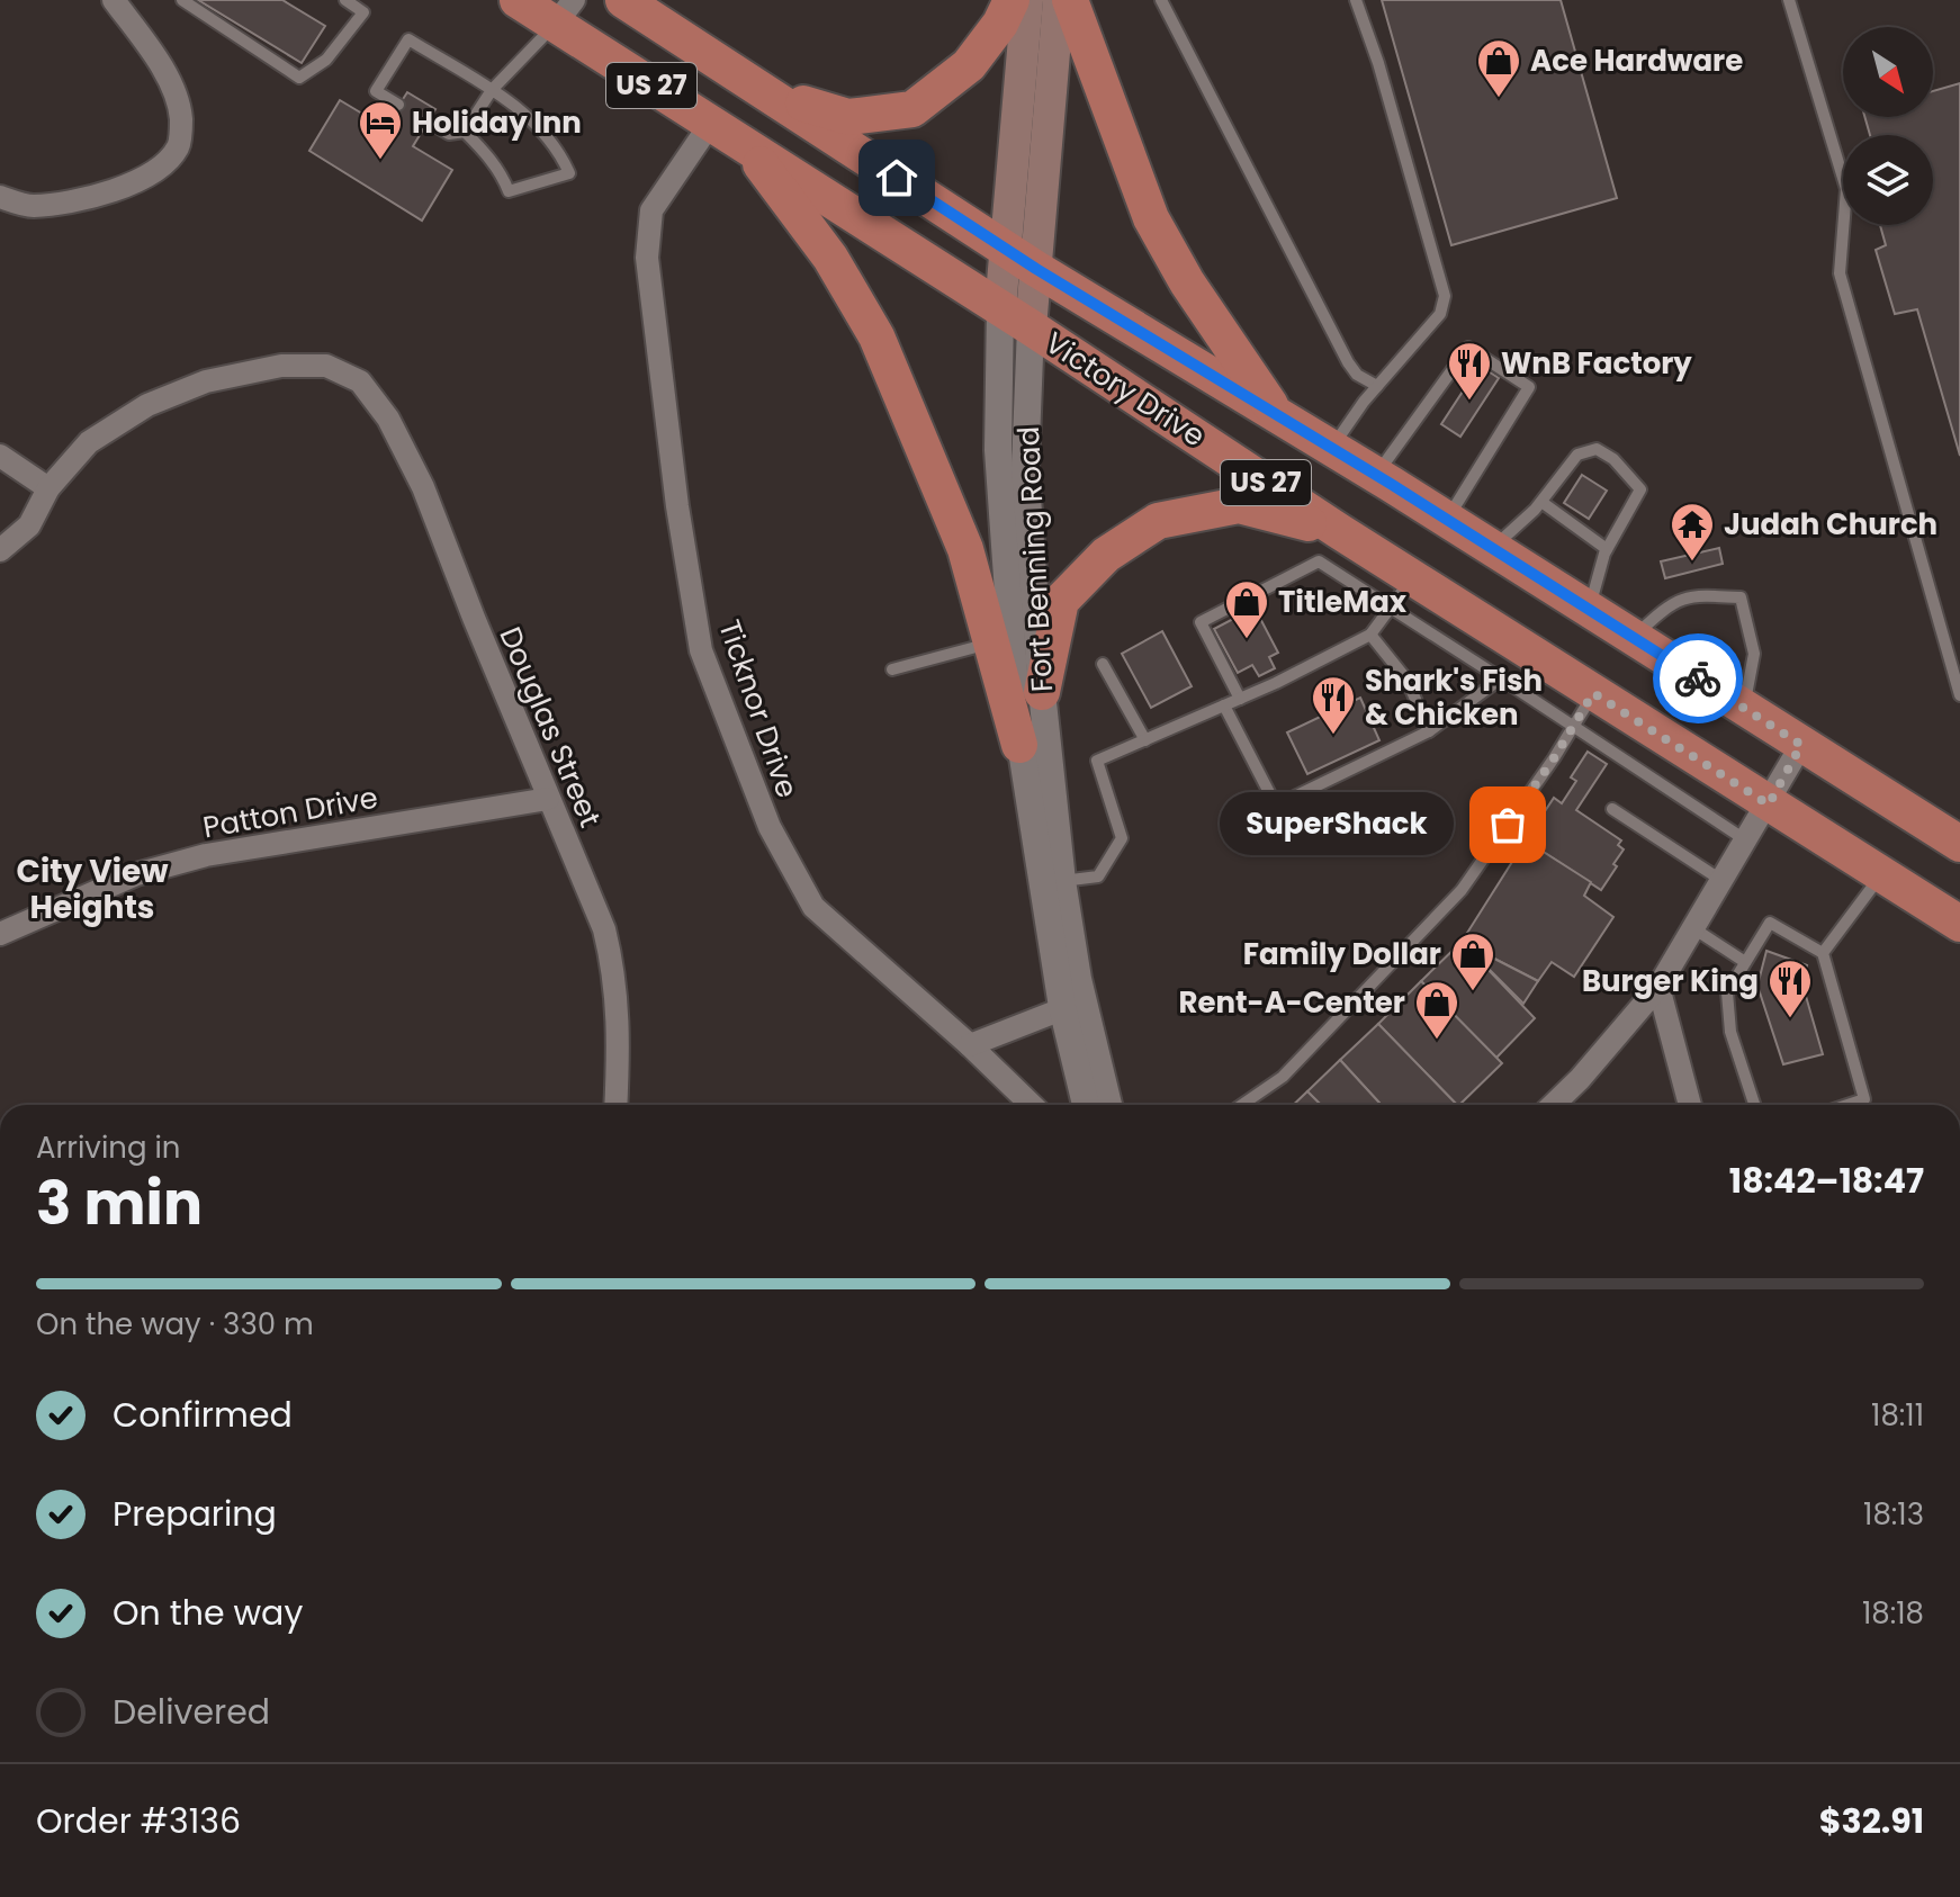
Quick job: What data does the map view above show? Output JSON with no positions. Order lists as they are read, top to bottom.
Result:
{
  "streets": {
    "highway": ["US 27", "Victory Drive"],
    "main road": ["Fort Benning Road"],
    "street": ["Ticknor Drive", "Douglas Street", "Patton Drive"]
  },
  "crossings": [
    ["Victory Drive", "Fort Benning Road"],
    ["Victory Drive", "Ticknor Drive"],
    ["Douglas Street", "Patton Drive"]
  ],
  "districts": ["City View Heights"],
  "places": {
    "shop": [
      "Ace Hardware",
      "TitleMax",
      "Family Dollar",
      "Rent-A-Center"
    ],
    "hotel": ["Holiday Inn"],
    "restaurant": ["WnB Factory", "Shark's Fish & Chicken", "Burger King"],
    "temple": ["Judah Church"],
    "other": ["SuperShack"]
  },
  "north": "bottom right",
  "page": {
    "bubble": "SuperShack",
    "heading": ["3 min", "Arriving in", "18:42–18:47"],
    "panel": ["Order #3136", "$32.91"],
    "bar": "On the way · 330 m",
    "list": [
      ["Confirmed", "18:11"],
      ["Preparing", "18:13"],
      ["On the way", "18:18"],
      "Delivered"
    ]
  }
}
